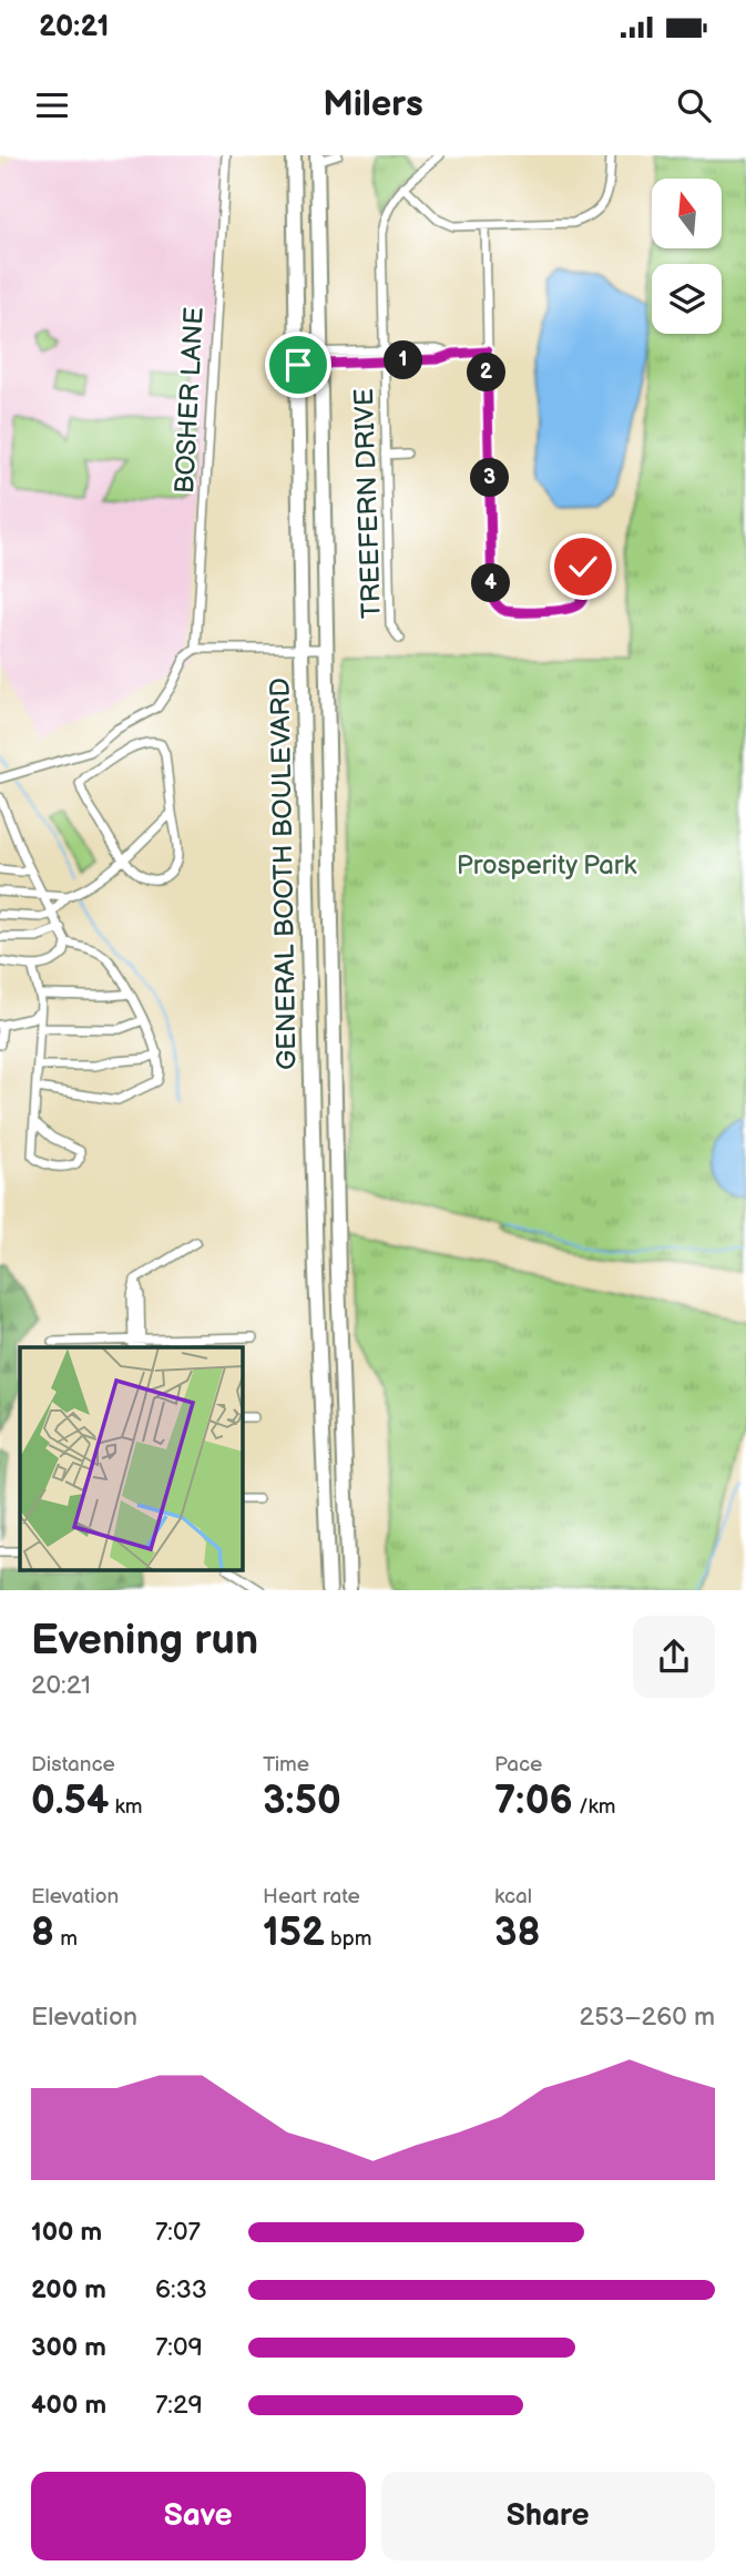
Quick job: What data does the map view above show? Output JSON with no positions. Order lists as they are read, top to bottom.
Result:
{
  "streets": {
    "highway": ["GENERAL BOOTH BOULEVARD"],
    "street": ["BOSHER LANE", "TREEFERN DRIVE"]
  },
  "parks": ["Prosperity Park"],
  "north": "top",
  "page": {
    "status": "20:21",
    "header": "Milers",
    "pins": [
      "1",
      "2",
      "3",
      "4"
    ],
    "heading": ["Evening run", "20:21"],
    "stats": [
      ["Distance", "0.54 km"],
      ["Time", "3:50"],
      ["Pace", "7:06 /km"],
      ["Elevation", "8 m"],
      ["Heart rate", "152 bpm"],
      ["kcal", "38"]
    ],
    "chart": ["Elevation", "253–260 m"],
    "list": [
      {
        "name": "100 m",
        "note": "7:07"
      },
      {
        "name": "200 m",
        "note": "6:33"
      },
      {
        "name": "300 m",
        "note": "7:09"
      },
      {
        "name": "400 m",
        "note": "7:29"
      }
    ],
    "buttons": ["Save", "Share"]
  }
}
